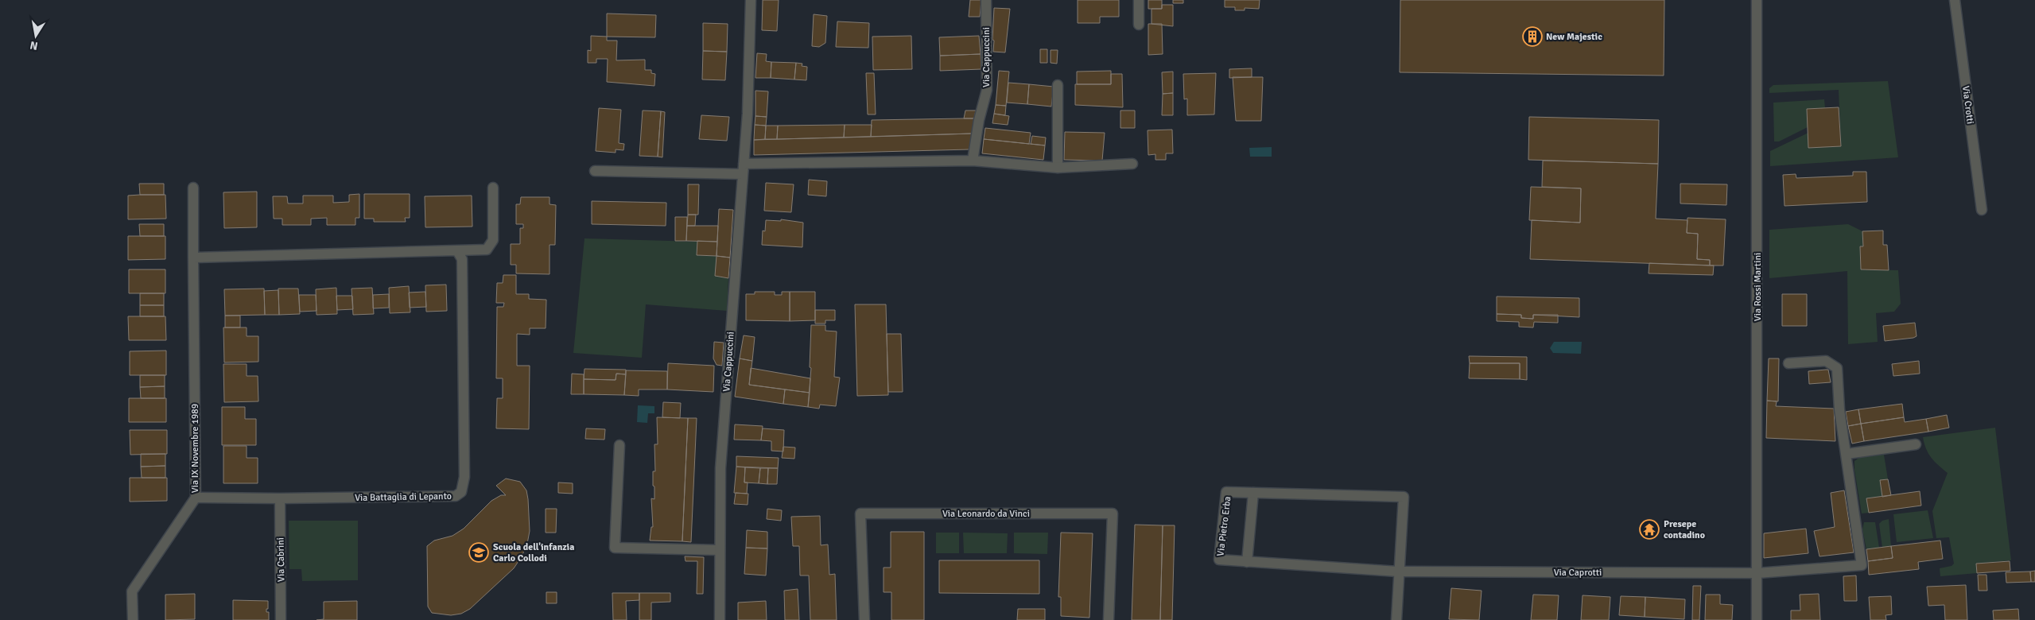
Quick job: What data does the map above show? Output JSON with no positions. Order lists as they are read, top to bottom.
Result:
{
  "streets": {
    "street": [
      "Via Cappuccini",
      "Via Crotti",
      "Via Rossi Martini",
      "Via IX Novembre 1989",
      "Via Battaglia di Lepanto",
      "Via Leonardo da Vinci",
      "Via Pietro Erba",
      "Via Cabrini",
      "Via Caprotti"
    ]
  },
  "crossings": [
    ["Via Rossi Martini", "Via Caprotti"],
    ["Via IX Novembre 1989", "Via Battaglia di Lepanto"],
    ["Via Battaglia di Lepanto", "Via Cabrini"],
    ["Via Pietro Erba", "Via Caprotti"]
  ],
  "places": {
    "building": ["New Majestic"],
    "temple": ["Presepe contadino"],
    "school or university": ["Scuola dell'infanzia Carlo Collodi"]
  },
  "north": "bottom"
}
